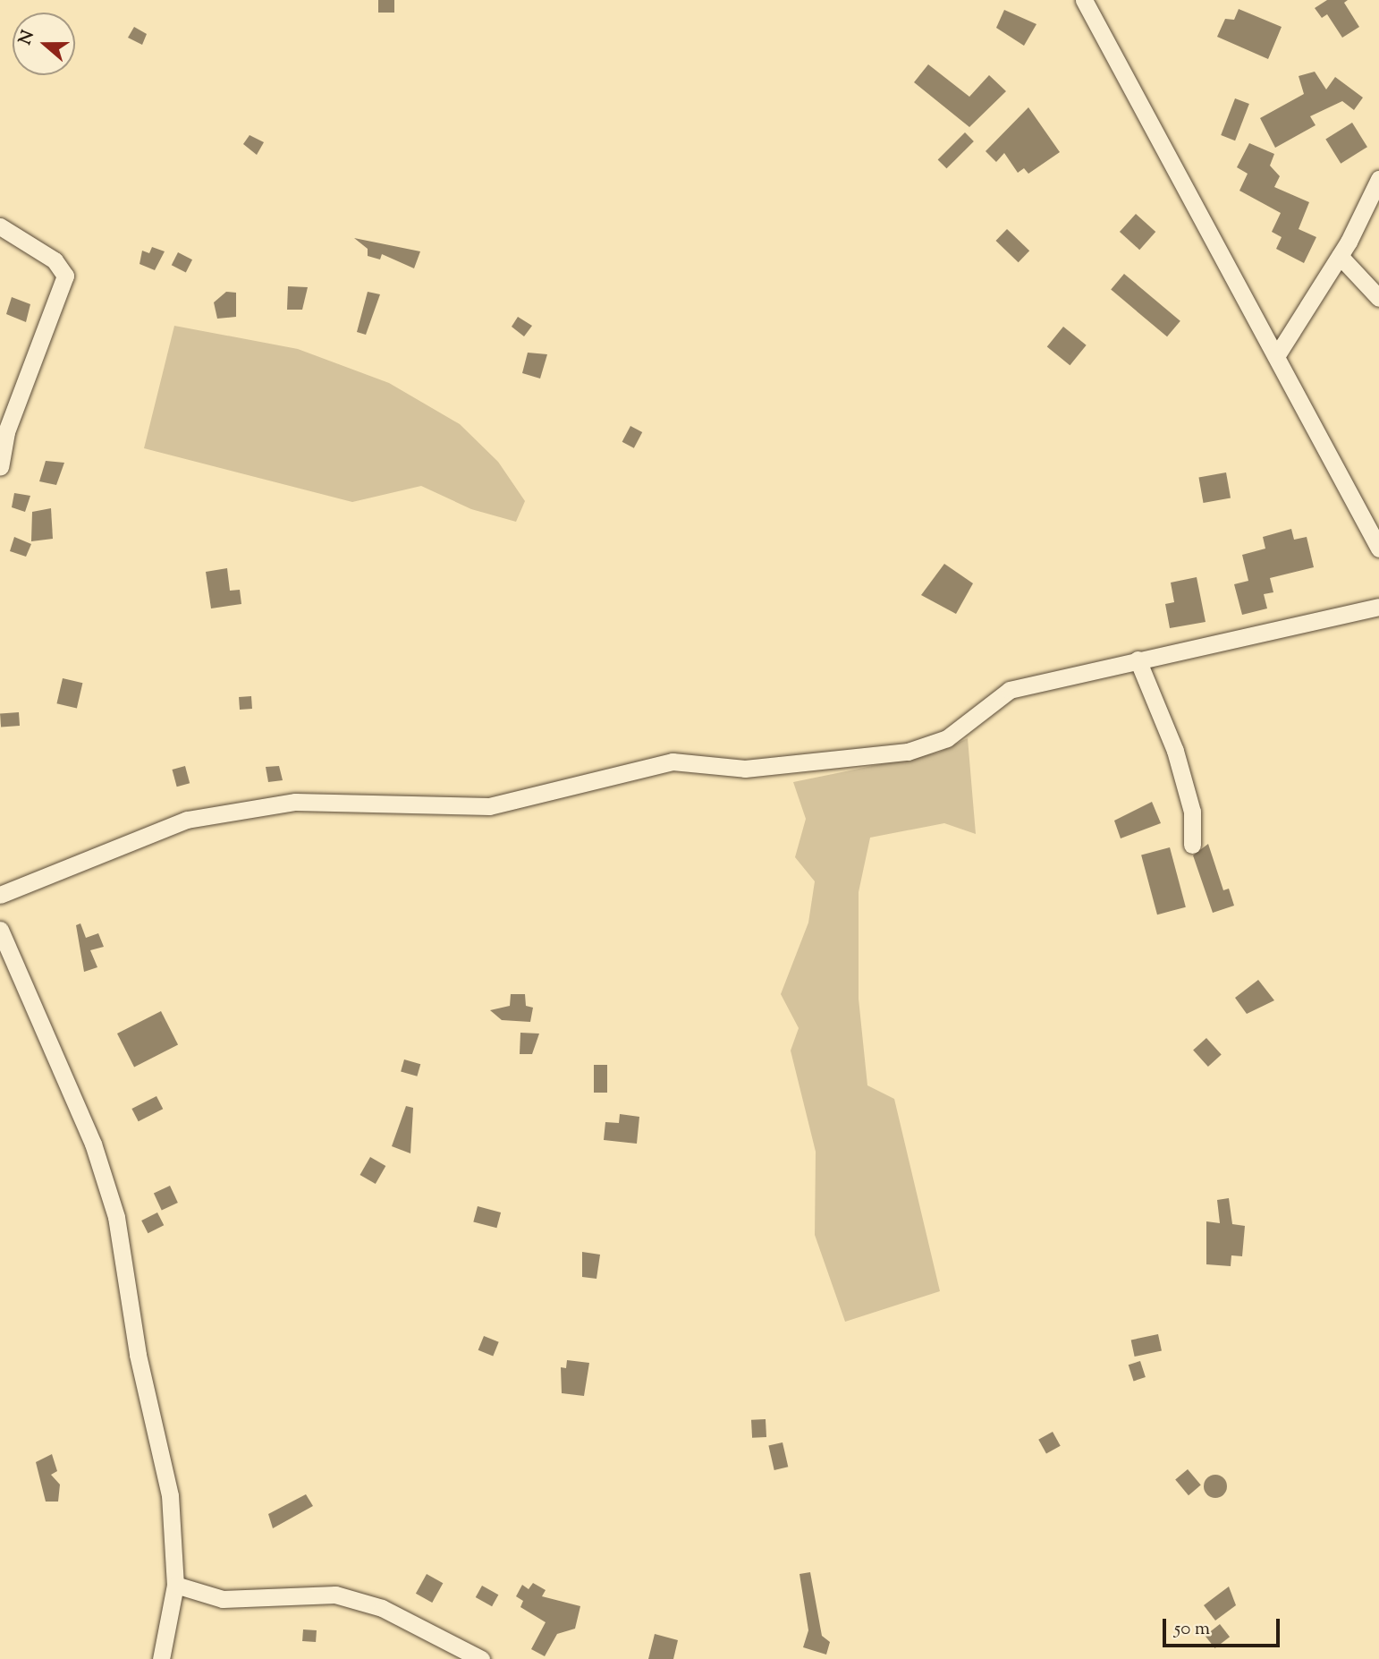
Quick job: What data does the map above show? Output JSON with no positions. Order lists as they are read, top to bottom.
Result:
{
  "scale_bar": "50 m",
  "north": "left"
}
